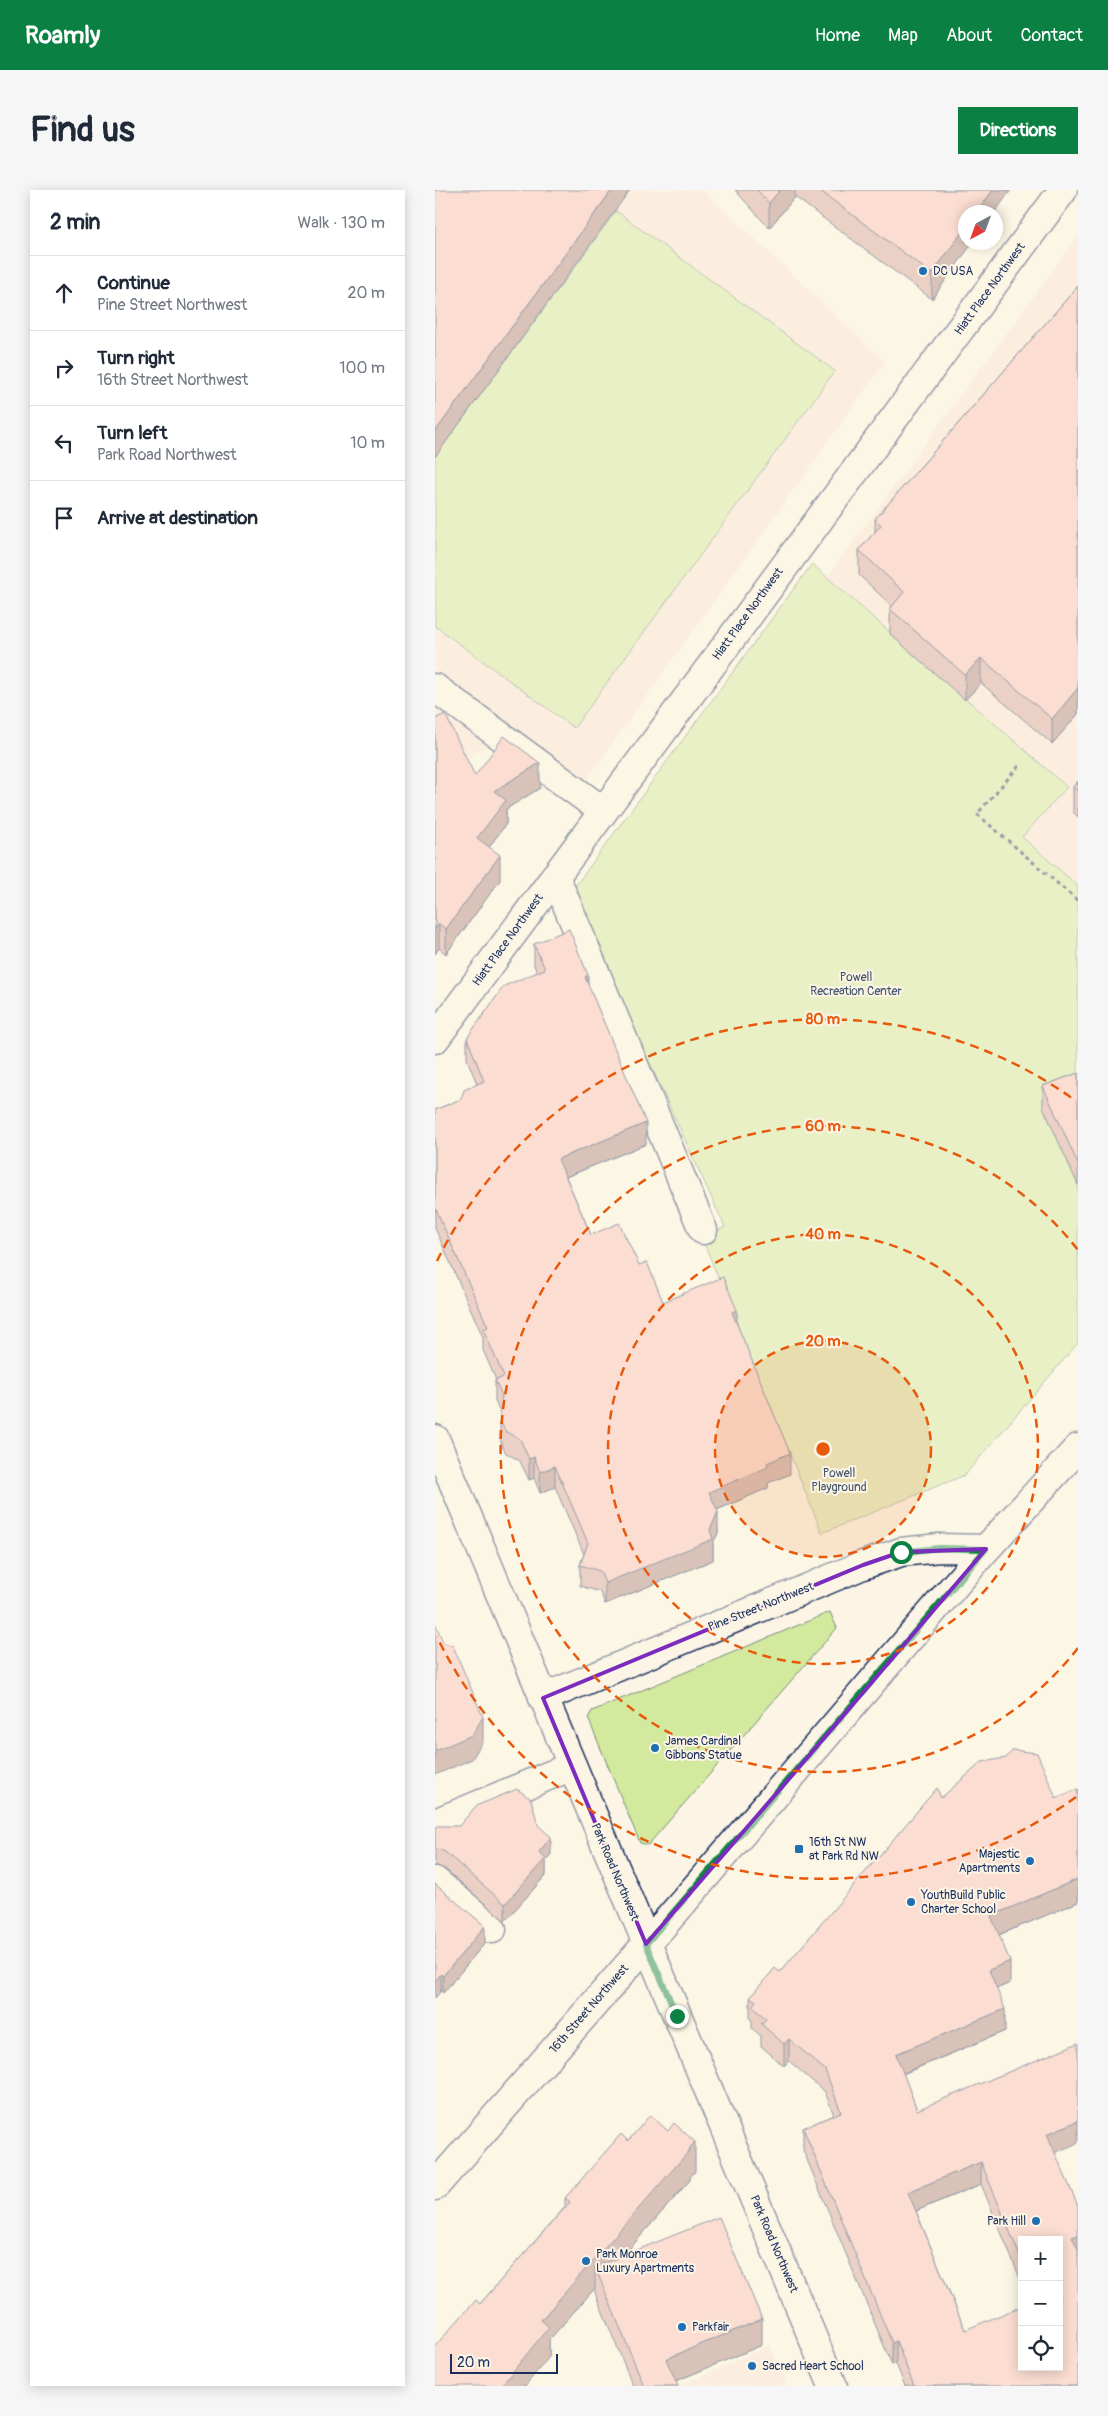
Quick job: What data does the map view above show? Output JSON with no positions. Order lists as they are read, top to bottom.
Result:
{
  "streets": {
    "main road": [
      "Hiatt Place Northwest",
      "Pine Street Northwest",
      "Park Road Northwest",
      "16th Street Northwest"
    ]
  },
  "crossings": [
    ["Pine Street Northwest", "Park Road Northwest"],
    ["Pine Street Northwest", "16th Street Northwest"],
    ["Park Road Northwest", "16th Street Northwest"]
  ],
  "parks": ["Powell Recreation Center", "Powell Playground"],
  "places": {
    "other": [
      "DC USA",
      "James Cardinal Gibbons Statue",
      "Majestic Apartments",
      "YouthBuild Public Charter School",
      "Park Hill",
      "Park Monroe Luxury Apartments",
      "Parkfair",
      "Sacred Heart School"
    ],
    "transit": ["16th St NW at Park Rd NW"]
  },
  "scale_bar": "20 m",
  "north": "bottom left",
  "page": {
    "header": "Roamly",
    "nav": [
      "Home",
      "Map",
      "About",
      "Contact"
    ],
    "buttons": "Directions",
    "title": "Find us",
    "heading": ["2 min", "Walk · 130 m"],
    "list": [
      ["Continue", "Pine Street Northwest", "20 m"],
      ["Turn right", "16th Street Northwest", "100 m"],
      ["Turn left", "Park Road Northwest", "10 m"],
      "Arrive at destination"
    ],
    "map_buttons": ["+", "−"],
    "scale": "20 m"
  },
  "rings": [
    "80 m",
    "60 m",
    "40 m",
    "20 m"
  ]
}
